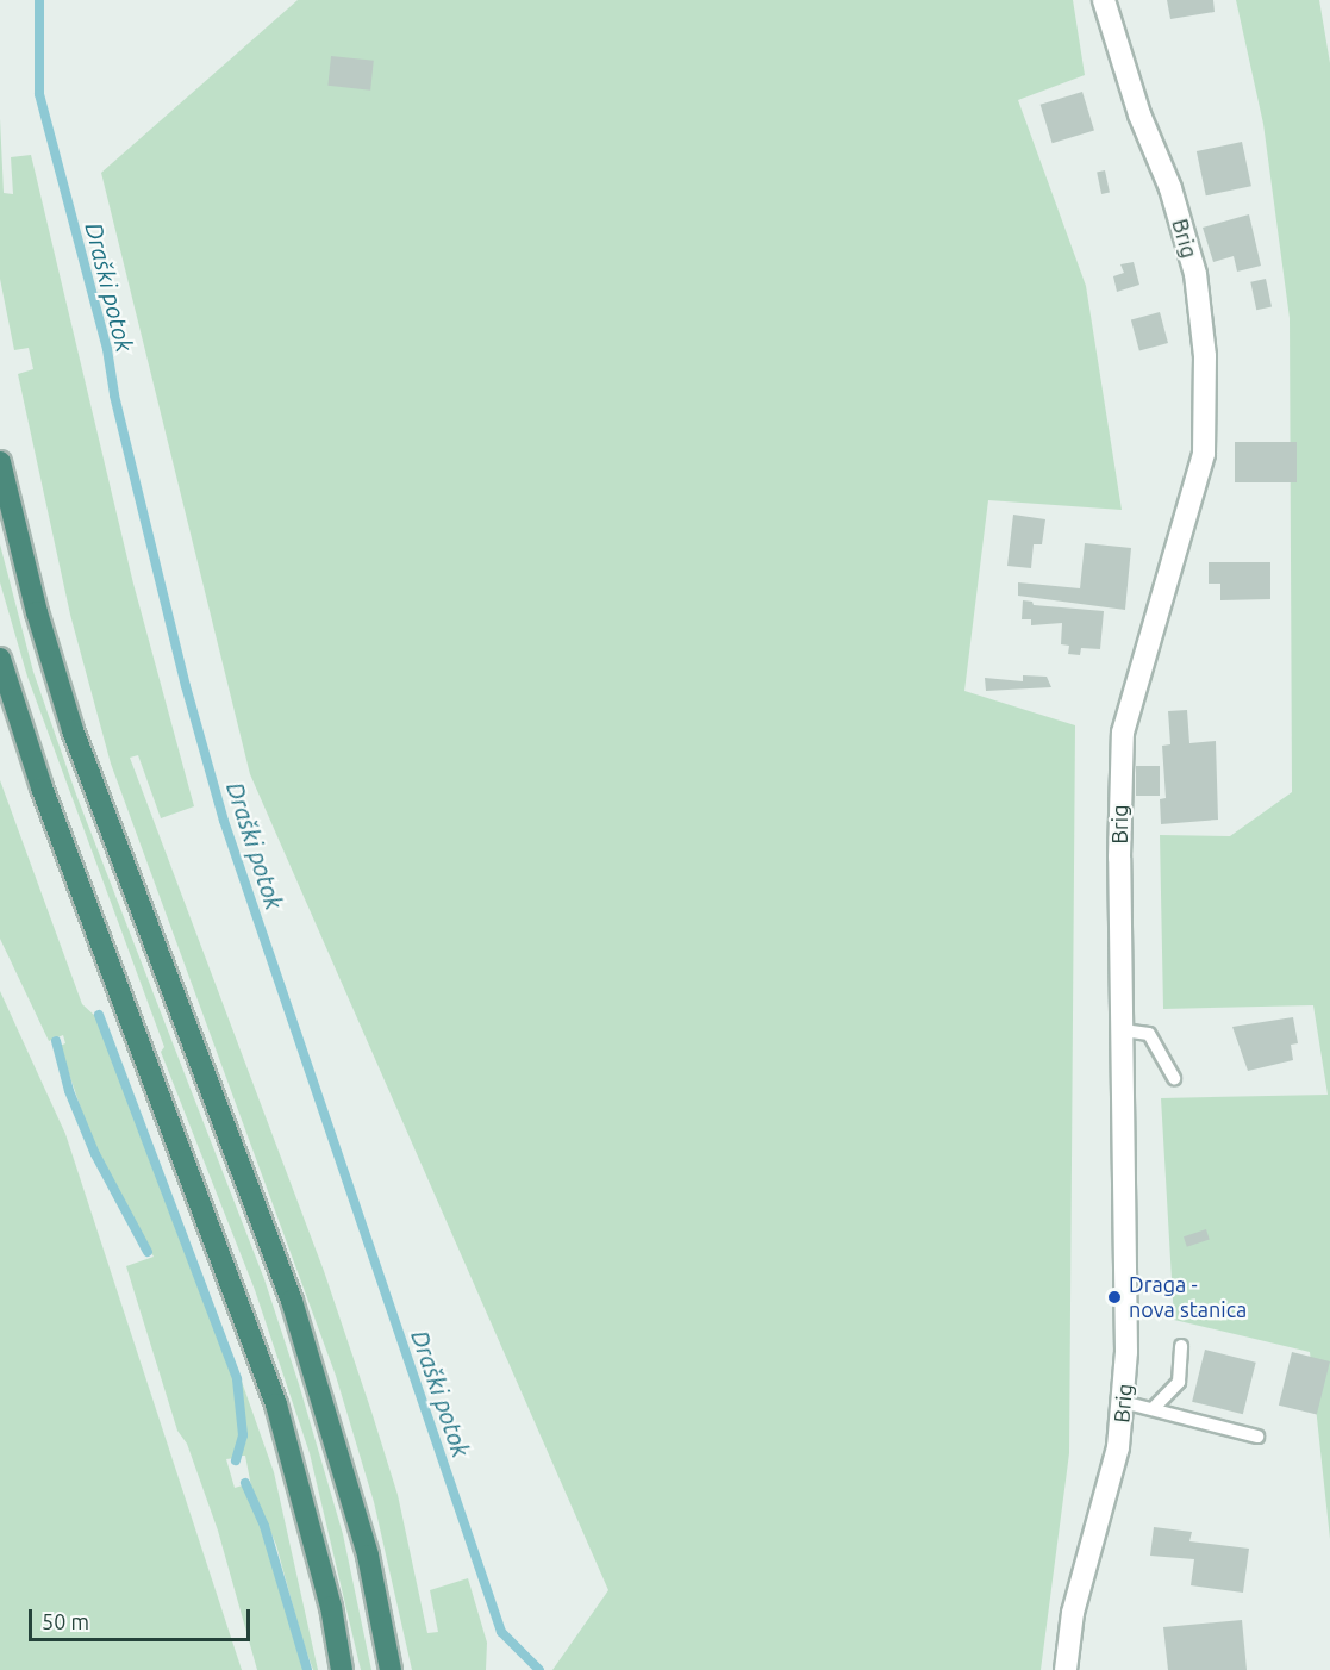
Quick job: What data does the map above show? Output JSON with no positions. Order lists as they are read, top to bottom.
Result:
{
  "streets": {
    "street": ["Brig"]
  },
  "water": ["Draški potok"],
  "places": ["Draga - nova stanica"],
  "scale_bar": "50 m"
}
